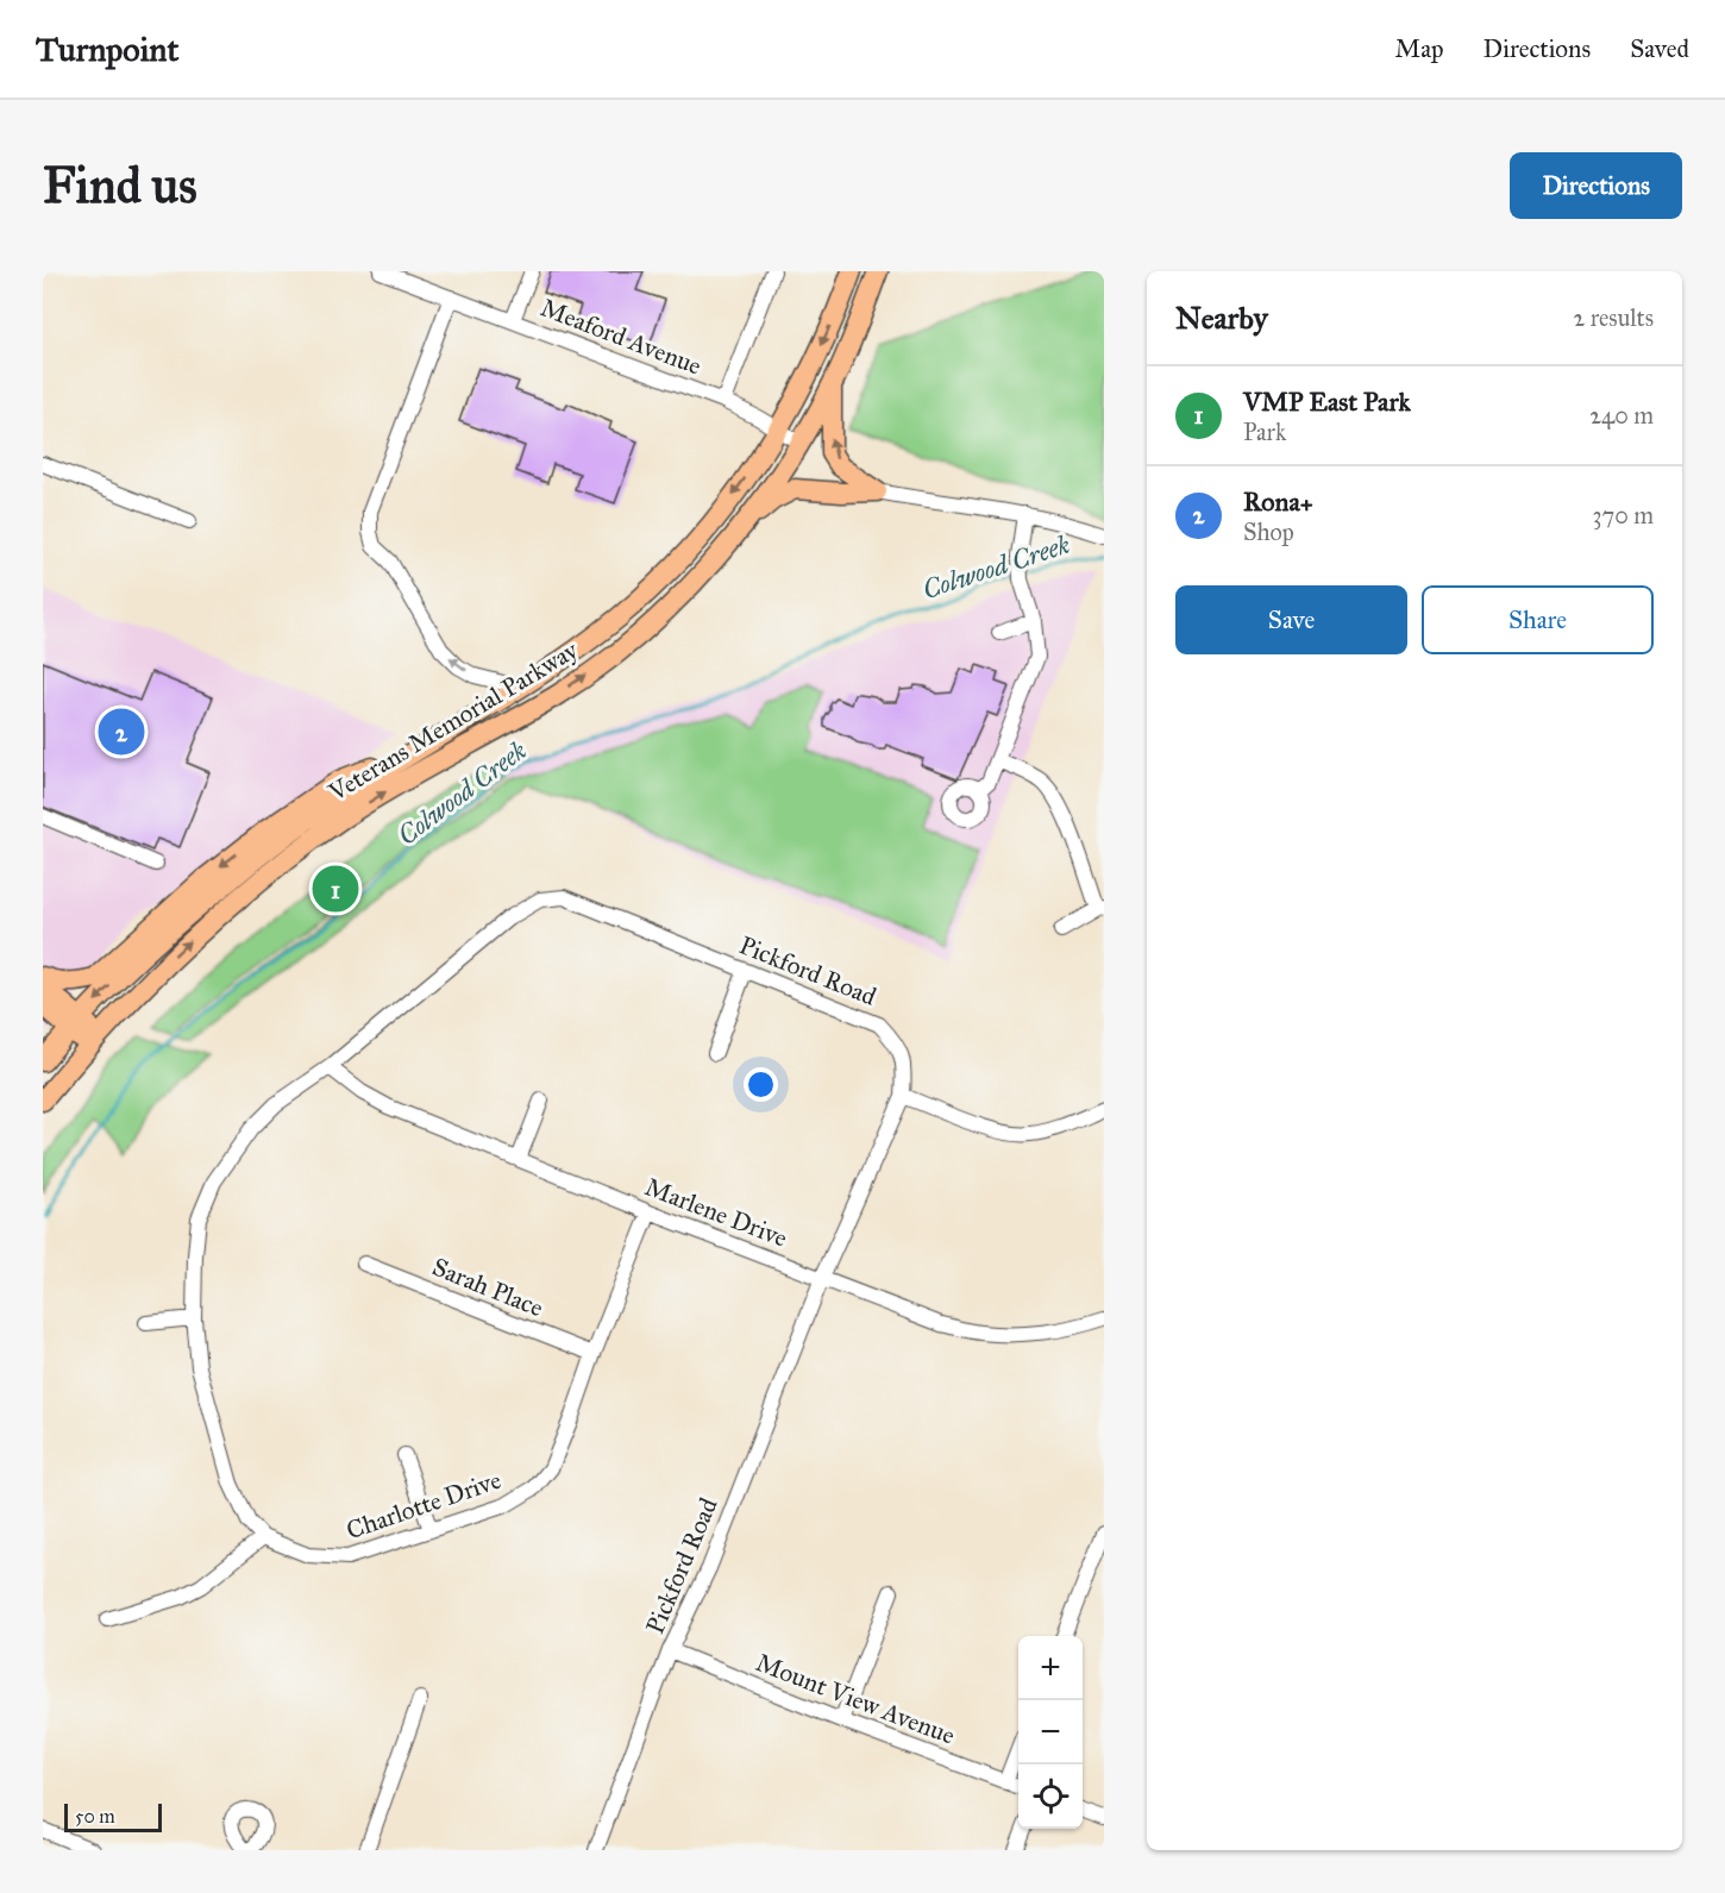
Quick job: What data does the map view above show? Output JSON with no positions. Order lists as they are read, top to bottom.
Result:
{
  "streets": {
    "main road": ["Veterans Memorial Parkway"],
    "street": [
      "Meaford Avenue",
      "Pickford Road",
      "Marlene Drive",
      "Sarah Place",
      "Charlotte Drive",
      "Mount View Avenue"
    ]
  },
  "crossings": [
    ["Meaford Avenue", "Veterans Memorial Parkway"],
    ["Pickford Road", "Marlene Drive"],
    ["Pickford Road", "Charlotte Drive"],
    ["Pickford Road", "Mount View Avenue"],
    ["Marlene Drive", "Charlotte Drive"],
    ["Sarah Place", "Charlotte Drive"]
  ],
  "water": ["Colwood Creek"],
  "scale_bar": "50 m",
  "page": {
    "header": "Turnpoint",
    "nav": ["Map", "Directions", "Saved"],
    "buttons": [
      "Directions",
      ["Save", "Share"]
    ],
    "title": "Find us",
    "heading": ["Nearby", "2 results"],
    "list": [
      {
        "mark": "1",
        "name": "VMP East Park",
        "note": "Park",
        "value": "240 m"
      },
      {
        "mark": "2",
        "name": "Rona+",
        "note": "Shop",
        "value": "370 m"
      }
    ],
    "pins": ["2", "1"],
    "map_buttons": ["+", "−"],
    "scale": "50 m"
  }
}
